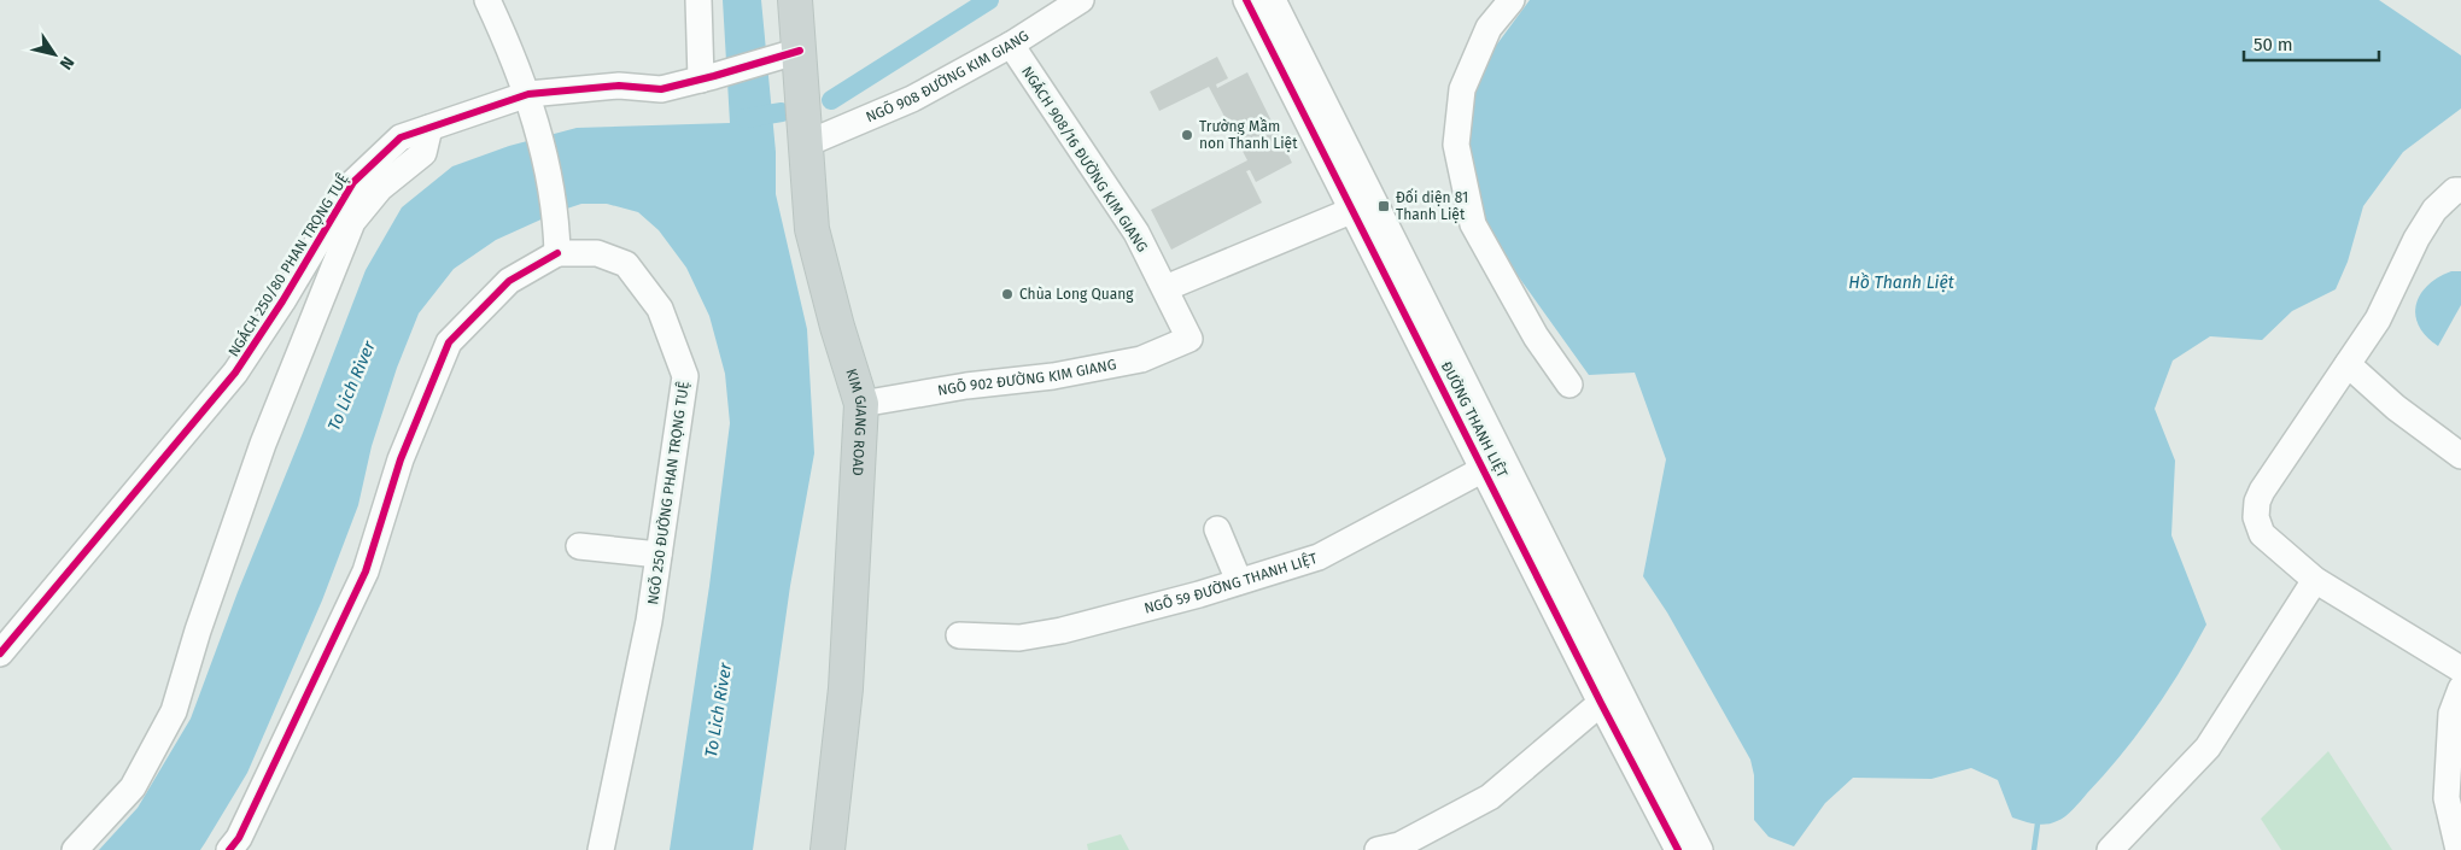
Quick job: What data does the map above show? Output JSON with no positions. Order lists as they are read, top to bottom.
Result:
{
  "streets": {
    "main road": ["KIM GIANG ROAD"],
    "street": [
      "NGÕ 908 ĐƯỜNG KIM GIANG",
      "NGÁCH 908/16 ĐƯỜNG KIM GIANG",
      "NGÁCH 250/80 PHAN TRỌNG TUỆ",
      "NGÕ 902 ĐƯỜNG KIM GIANG",
      "ĐƯỜNG THANH LIỆT",
      "NGÕ 250 ĐƯỜNG PHAN TRỌNG TUỆ",
      "NGÕ 59 ĐƯỜNG THANH LIỆT"
    ]
  },
  "crossings": [
    ["NGÕ 908 ĐƯỜNG KIM GIANG", "NGÁCH 908/16 ĐƯỜNG KIM GIANG"],
    ["NGÕ 908 ĐƯỜNG KIM GIANG", "KIM GIANG ROAD"],
    ["NGÁCH 908/16 ĐƯỜNG KIM GIANG", "NGÕ 902 ĐƯỜNG KIM GIANG"],
    ["NGÁCH 250/80 PHAN TRỌNG TUỆ", "KIM GIANG ROAD"],
    ["NGÕ 902 ĐƯỜNG KIM GIANG", "KIM GIANG ROAD"],
    ["ĐƯỜNG THANH LIỆT", "NGÕ 59 ĐƯỜNG THANH LIỆT"]
  ],
  "water": ["Hồ Thanh Liệt", "To Lich River"],
  "places": {
    "other": ["Trường Mầm non Thanh Liệt", "Chùa Long Quang"],
    "transit": ["Đối diện 81 Thanh Liệt"]
  },
  "scale_bar": "50 m",
  "north": "bottom right"
}
